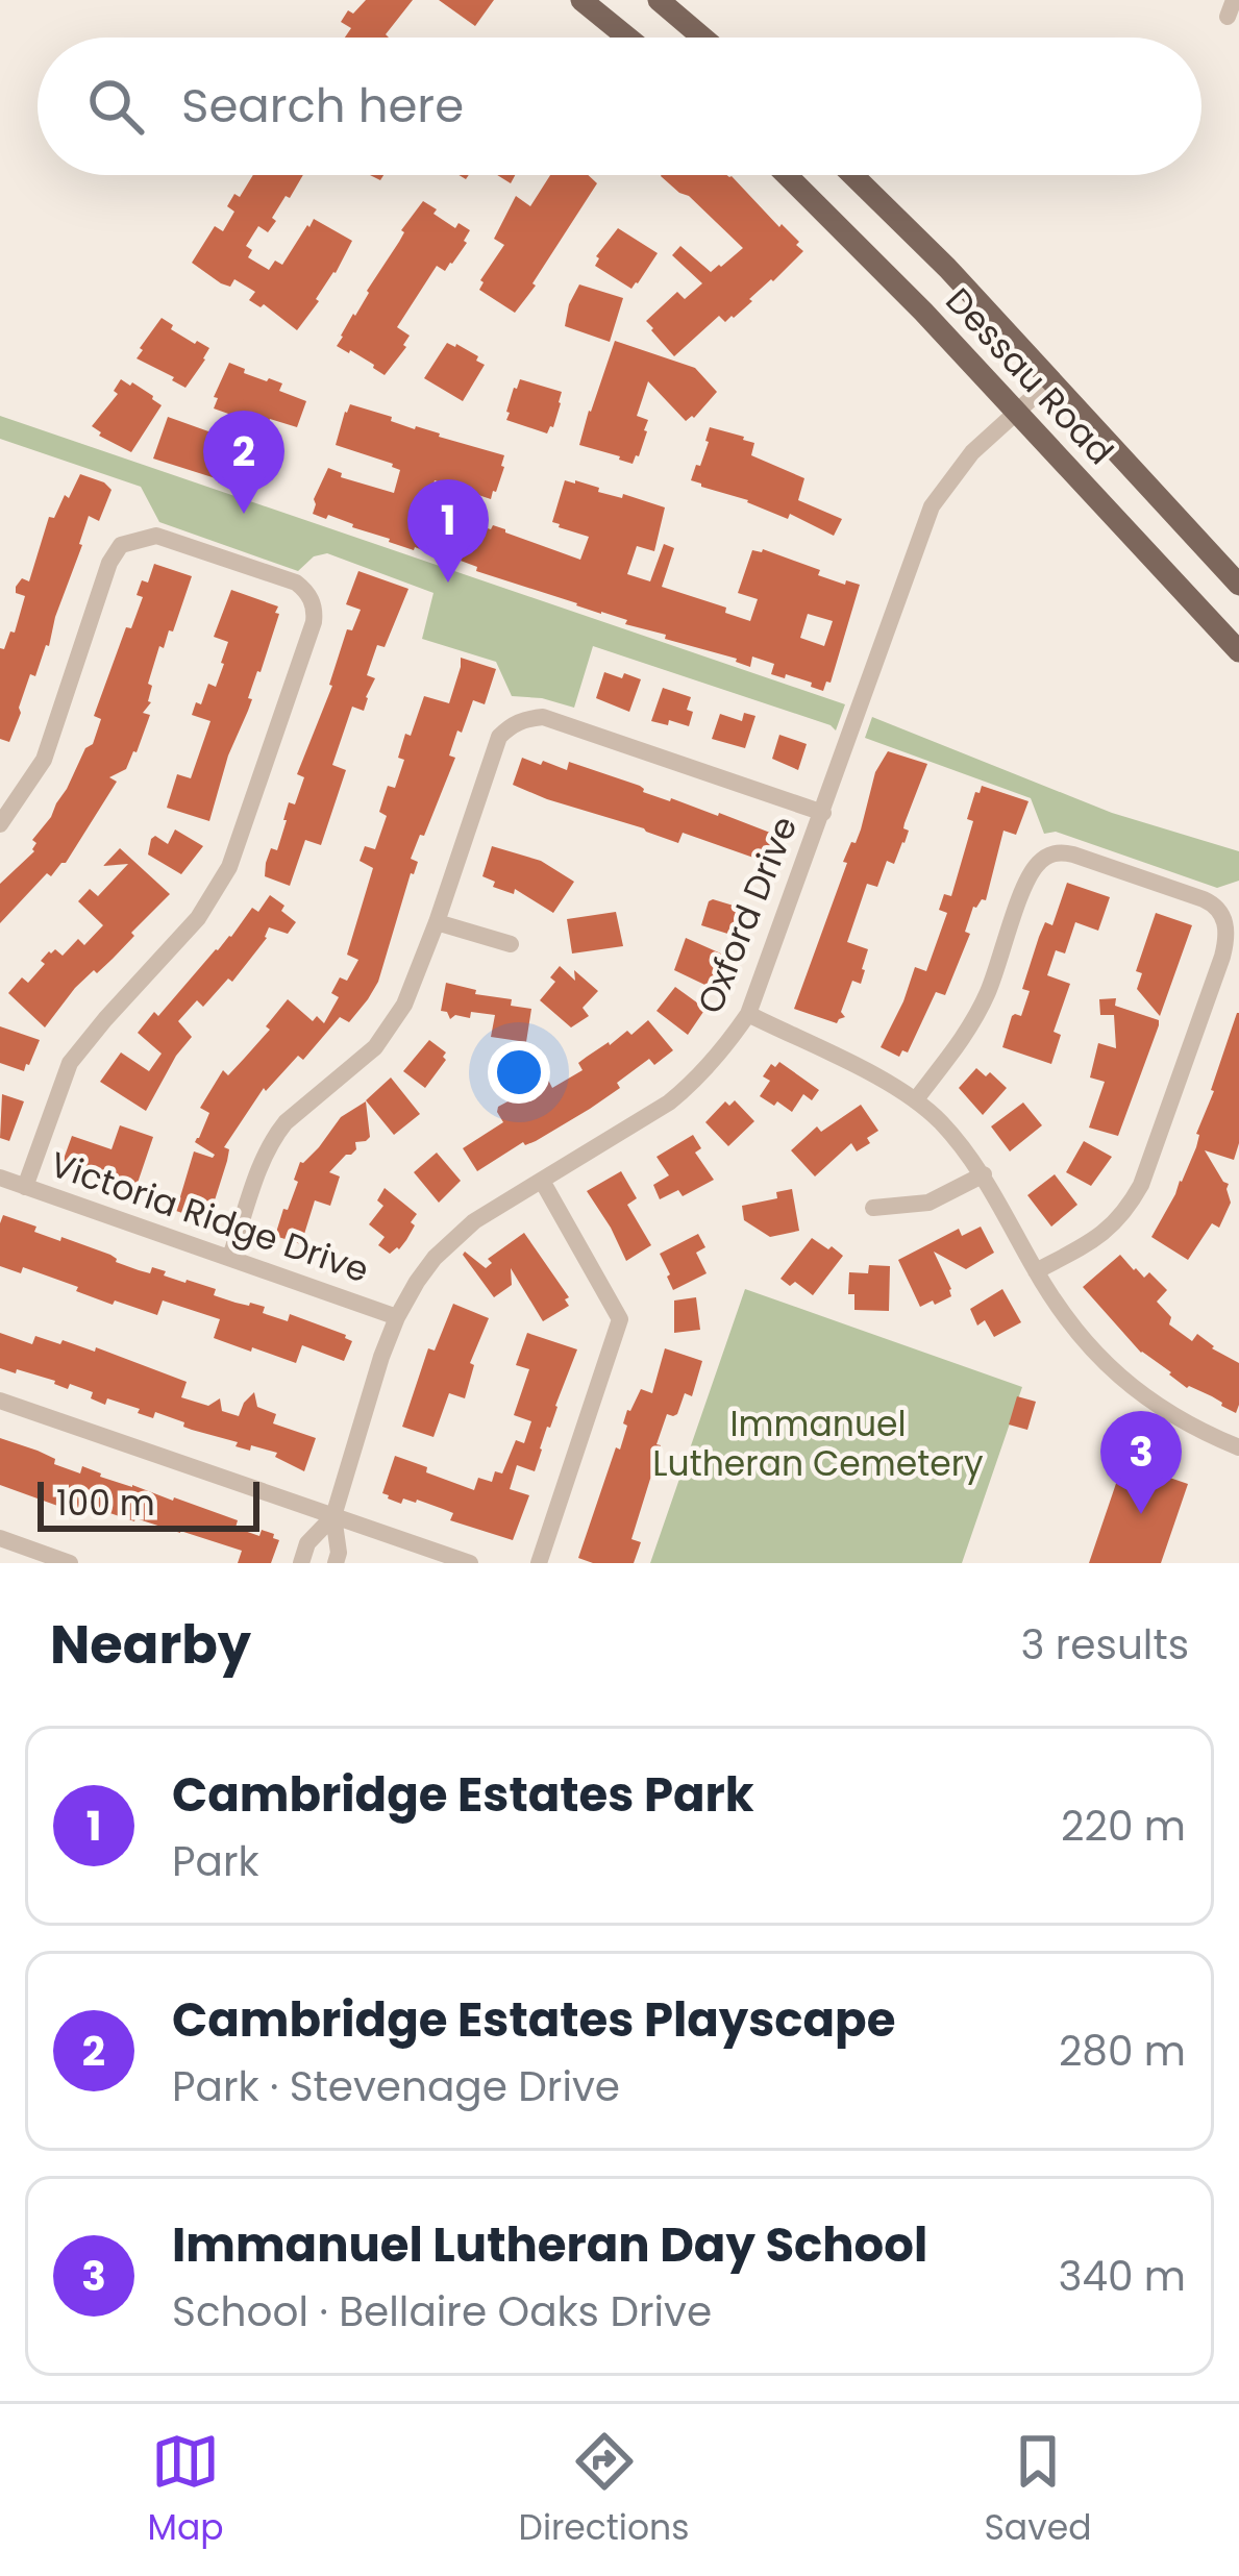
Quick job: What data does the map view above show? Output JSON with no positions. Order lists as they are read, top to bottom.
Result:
{
  "streets": {
    "main road": ["Dessau Road"],
    "street": ["Oxford Drive", "Victoria Ridge Drive"]
  },
  "crossings": [
    ["Dessau Road", "Oxford Drive"],
    ["Oxford Drive", "Victoria Ridge Drive"]
  ],
  "parks": ["Immanuel Lutheran Cemetery"],
  "scale_bar": "100 m",
  "page": {
    "search": "Search here",
    "pins": ["2", "1", "3"],
    "scale": "100 m",
    "heading": ["Nearby", "3 results"],
    "list": [
      {
        "mark": "1",
        "name": "Cambridge Estates Park",
        "note": "Park",
        "value": "220 m"
      },
      {
        "mark": "2",
        "name": "Cambridge Estates Playscape",
        "note": "Park · Stevenage Drive",
        "value": "280 m"
      },
      {
        "mark": "3",
        "name": "Immanuel Lutheran Day School",
        "note": "School · Bellaire Oaks Drive",
        "value": "340 m"
      }
    ],
    "nav": ["Map", "Directions", "Saved"]
  }
}
